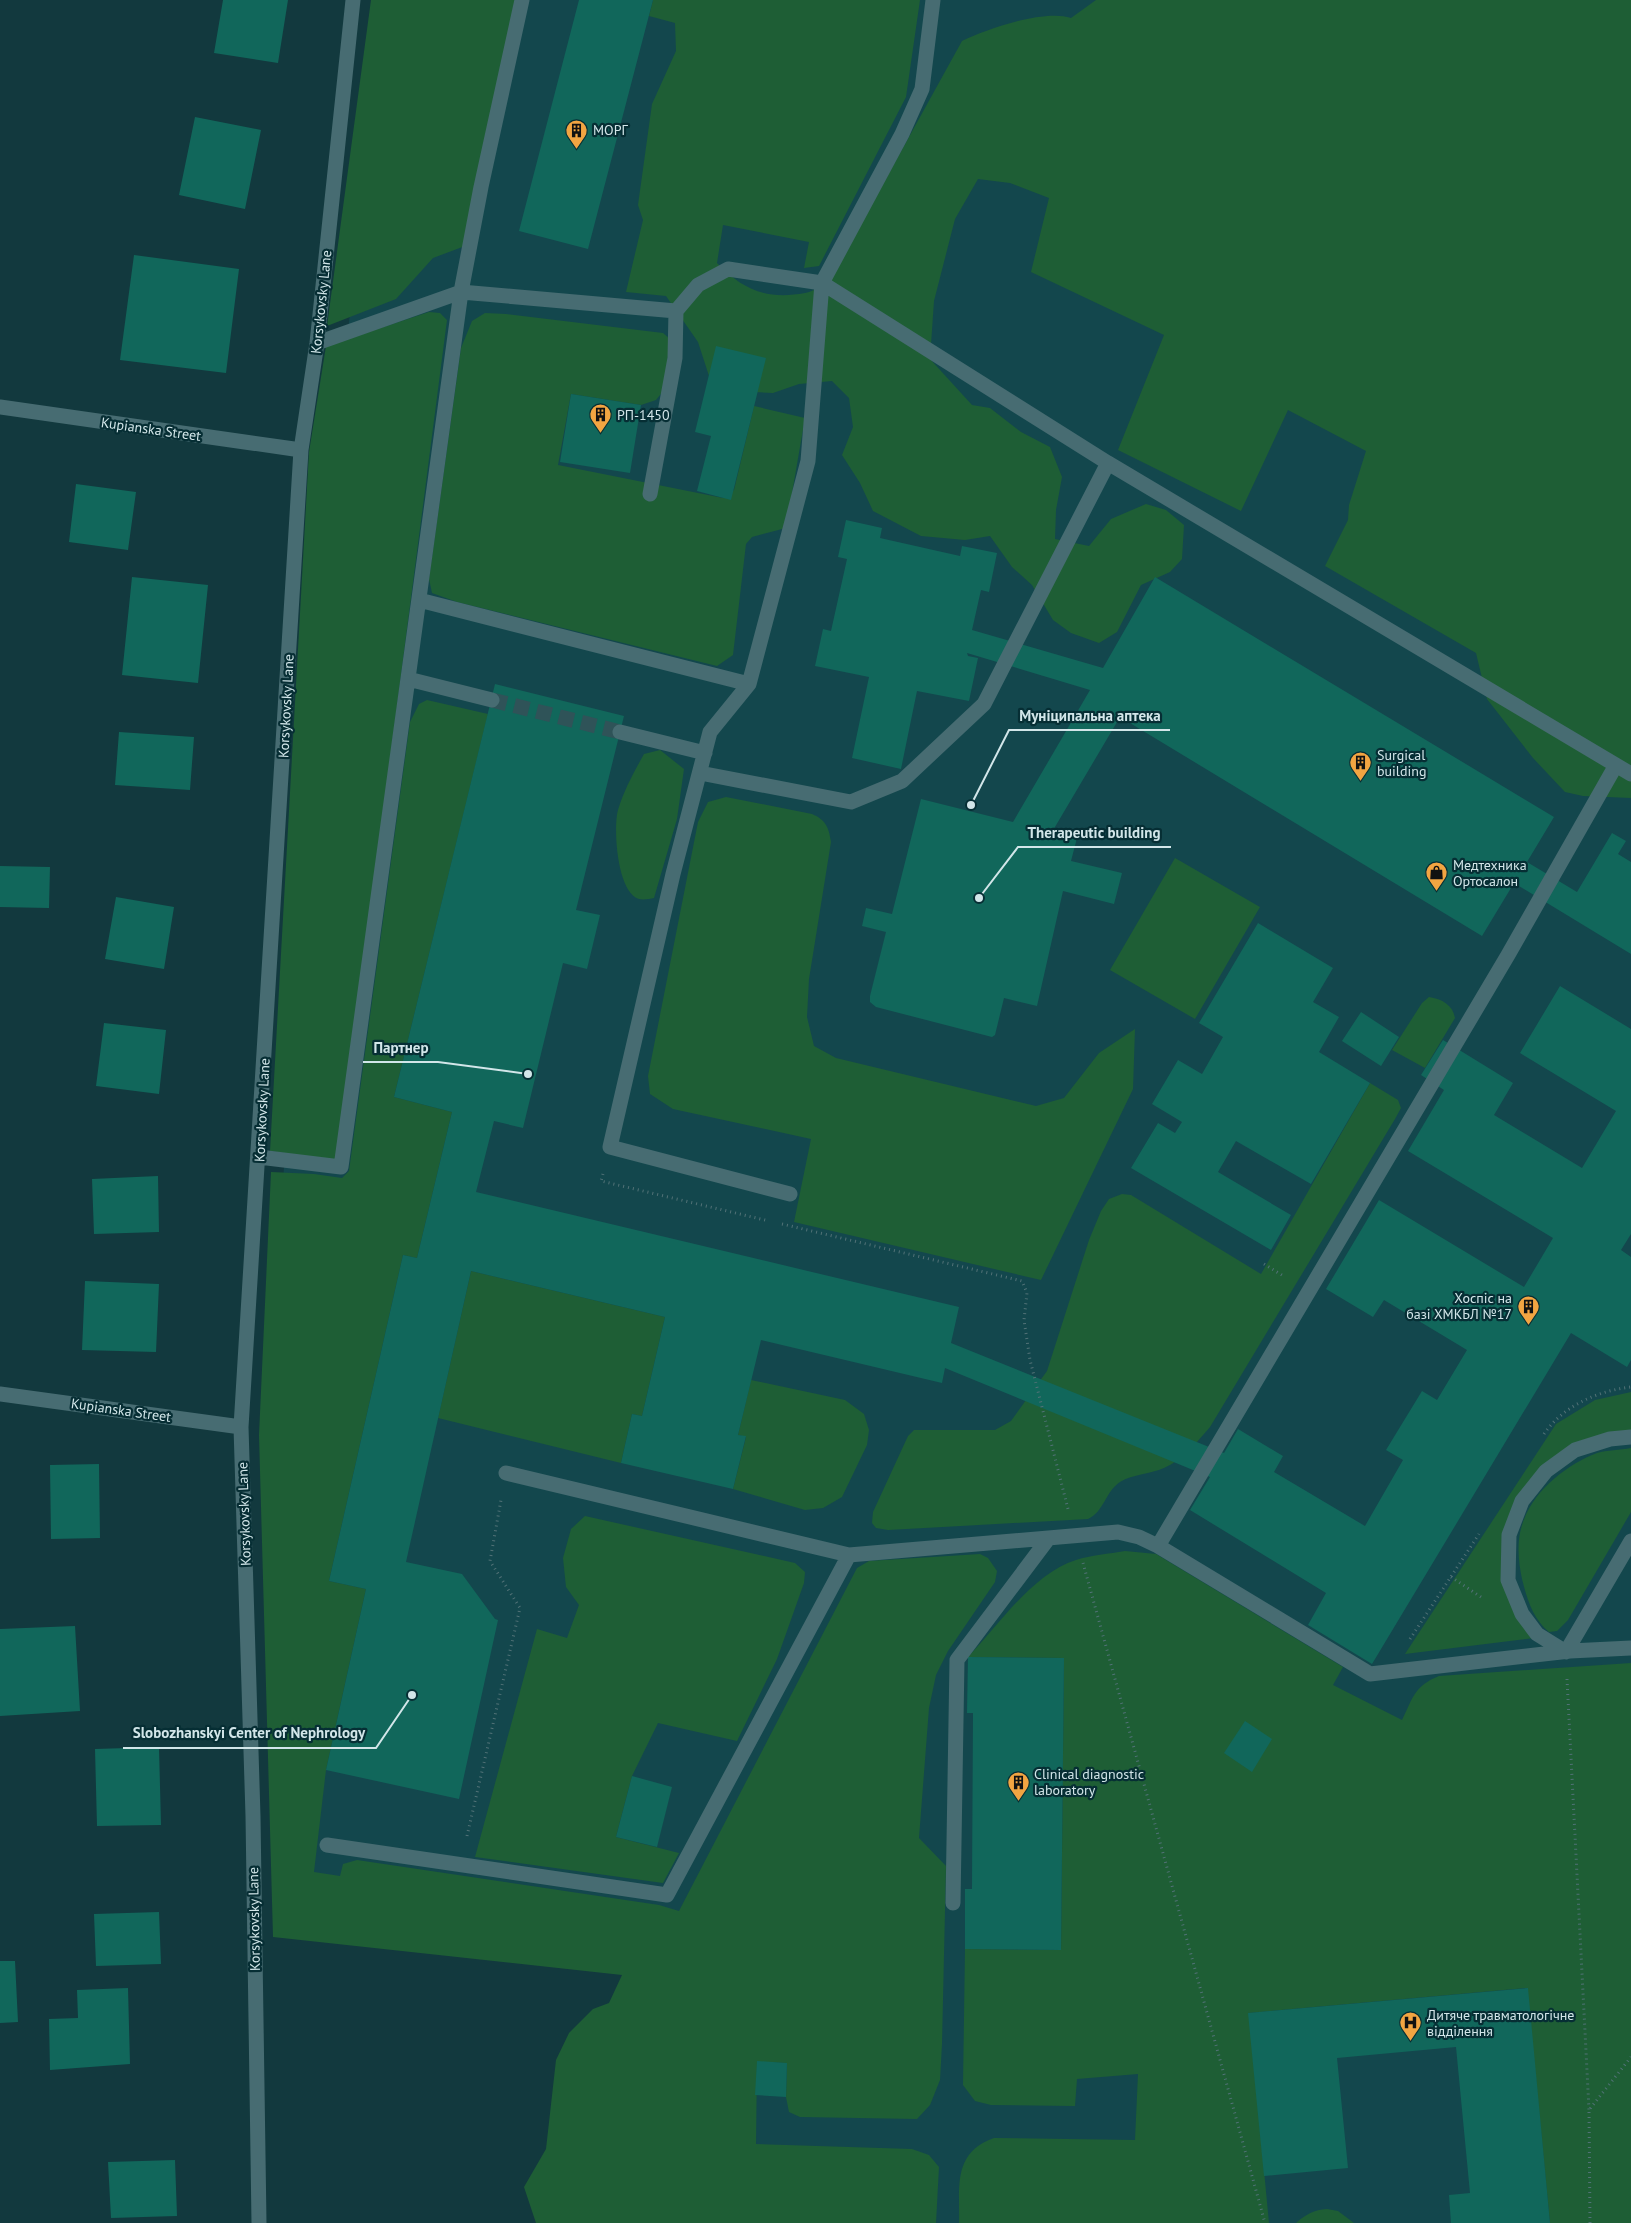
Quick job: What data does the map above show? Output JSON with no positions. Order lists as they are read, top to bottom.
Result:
{
  "streets": {
    "street": ["Korsykovsky Lane", "Kupianska Street"]
  },
  "crossings": [
    ["Korsykovsky Lane", "Kupianska Street"]
  ],
  "places": {
    "building": [
      "МОРГ",
      "РП-1450",
      "Surgical building",
      "Хоспіс на базі ХМКБЛ №17",
      "Clinical diagnostic laboratory"
    ],
    "other": [
      "Муніципальна аптека",
      "Therapeutic building",
      "Партнер",
      "Slobozhanskyi Center of Nephrology"
    ],
    "shop": ["Медтехника Ортосалон"],
    "hospital": ["Дитяче травматологічне відділення"]
  }
}
